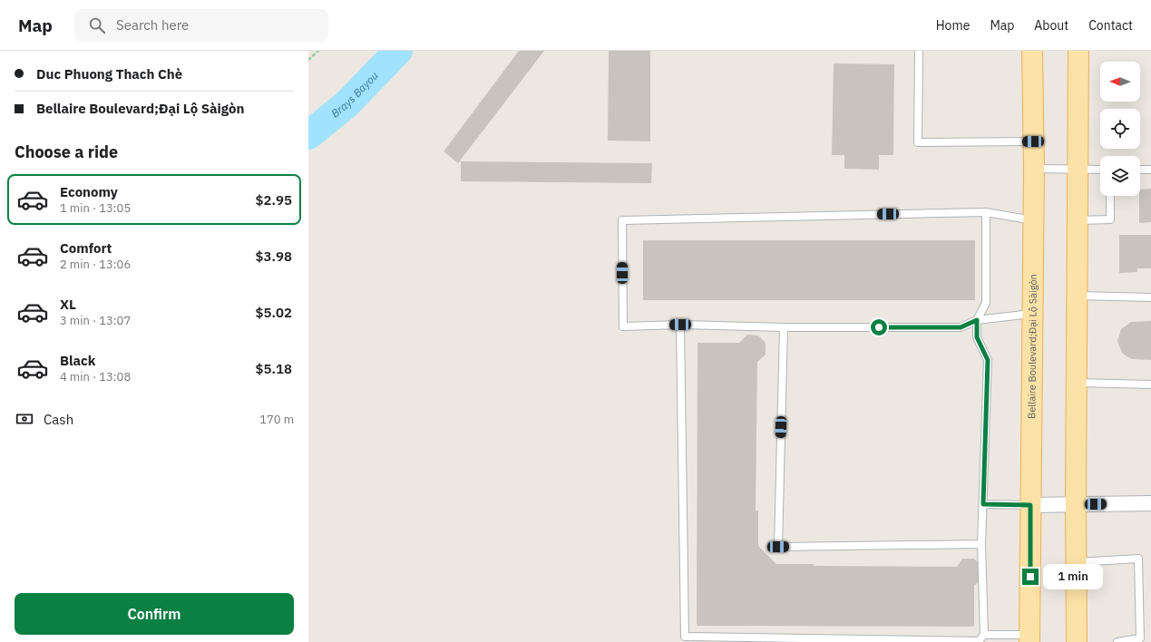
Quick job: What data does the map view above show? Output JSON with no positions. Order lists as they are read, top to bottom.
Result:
{
  "streets": {
    "main road": ["Bellaire Boulevard;Đại Lộ Sàigòn"]
  },
  "water": ["Brays Bayou"],
  "north": "left",
  "page": {
    "header": "Map",
    "search": "Search here",
    "nav": [
      "Home",
      "Map",
      "About",
      "Contact"
    ],
    "banner": ["Duc Phuong Thach Chè", "Bellaire Boulevard;Đại Lộ Sàigòn"],
    "heading": "Choose a ride",
    "list": [
      {
        "name": "Economy",
        "note": "1 min · 13:05",
        "value": "$2.95"
      },
      {
        "name": "Comfort",
        "note": "2 min · 13:06",
        "value": "$3.98"
      },
      {
        "name": "XL",
        "note": "3 min · 13:07",
        "value": "$5.02"
      },
      {
        "name": "Black",
        "note": "4 min · 13:08",
        "value": "$5.18"
      }
    ],
    "pay": ["Cash", "170 m"],
    "bubble": "1 min",
    "buttons": "Confirm"
  }
}
